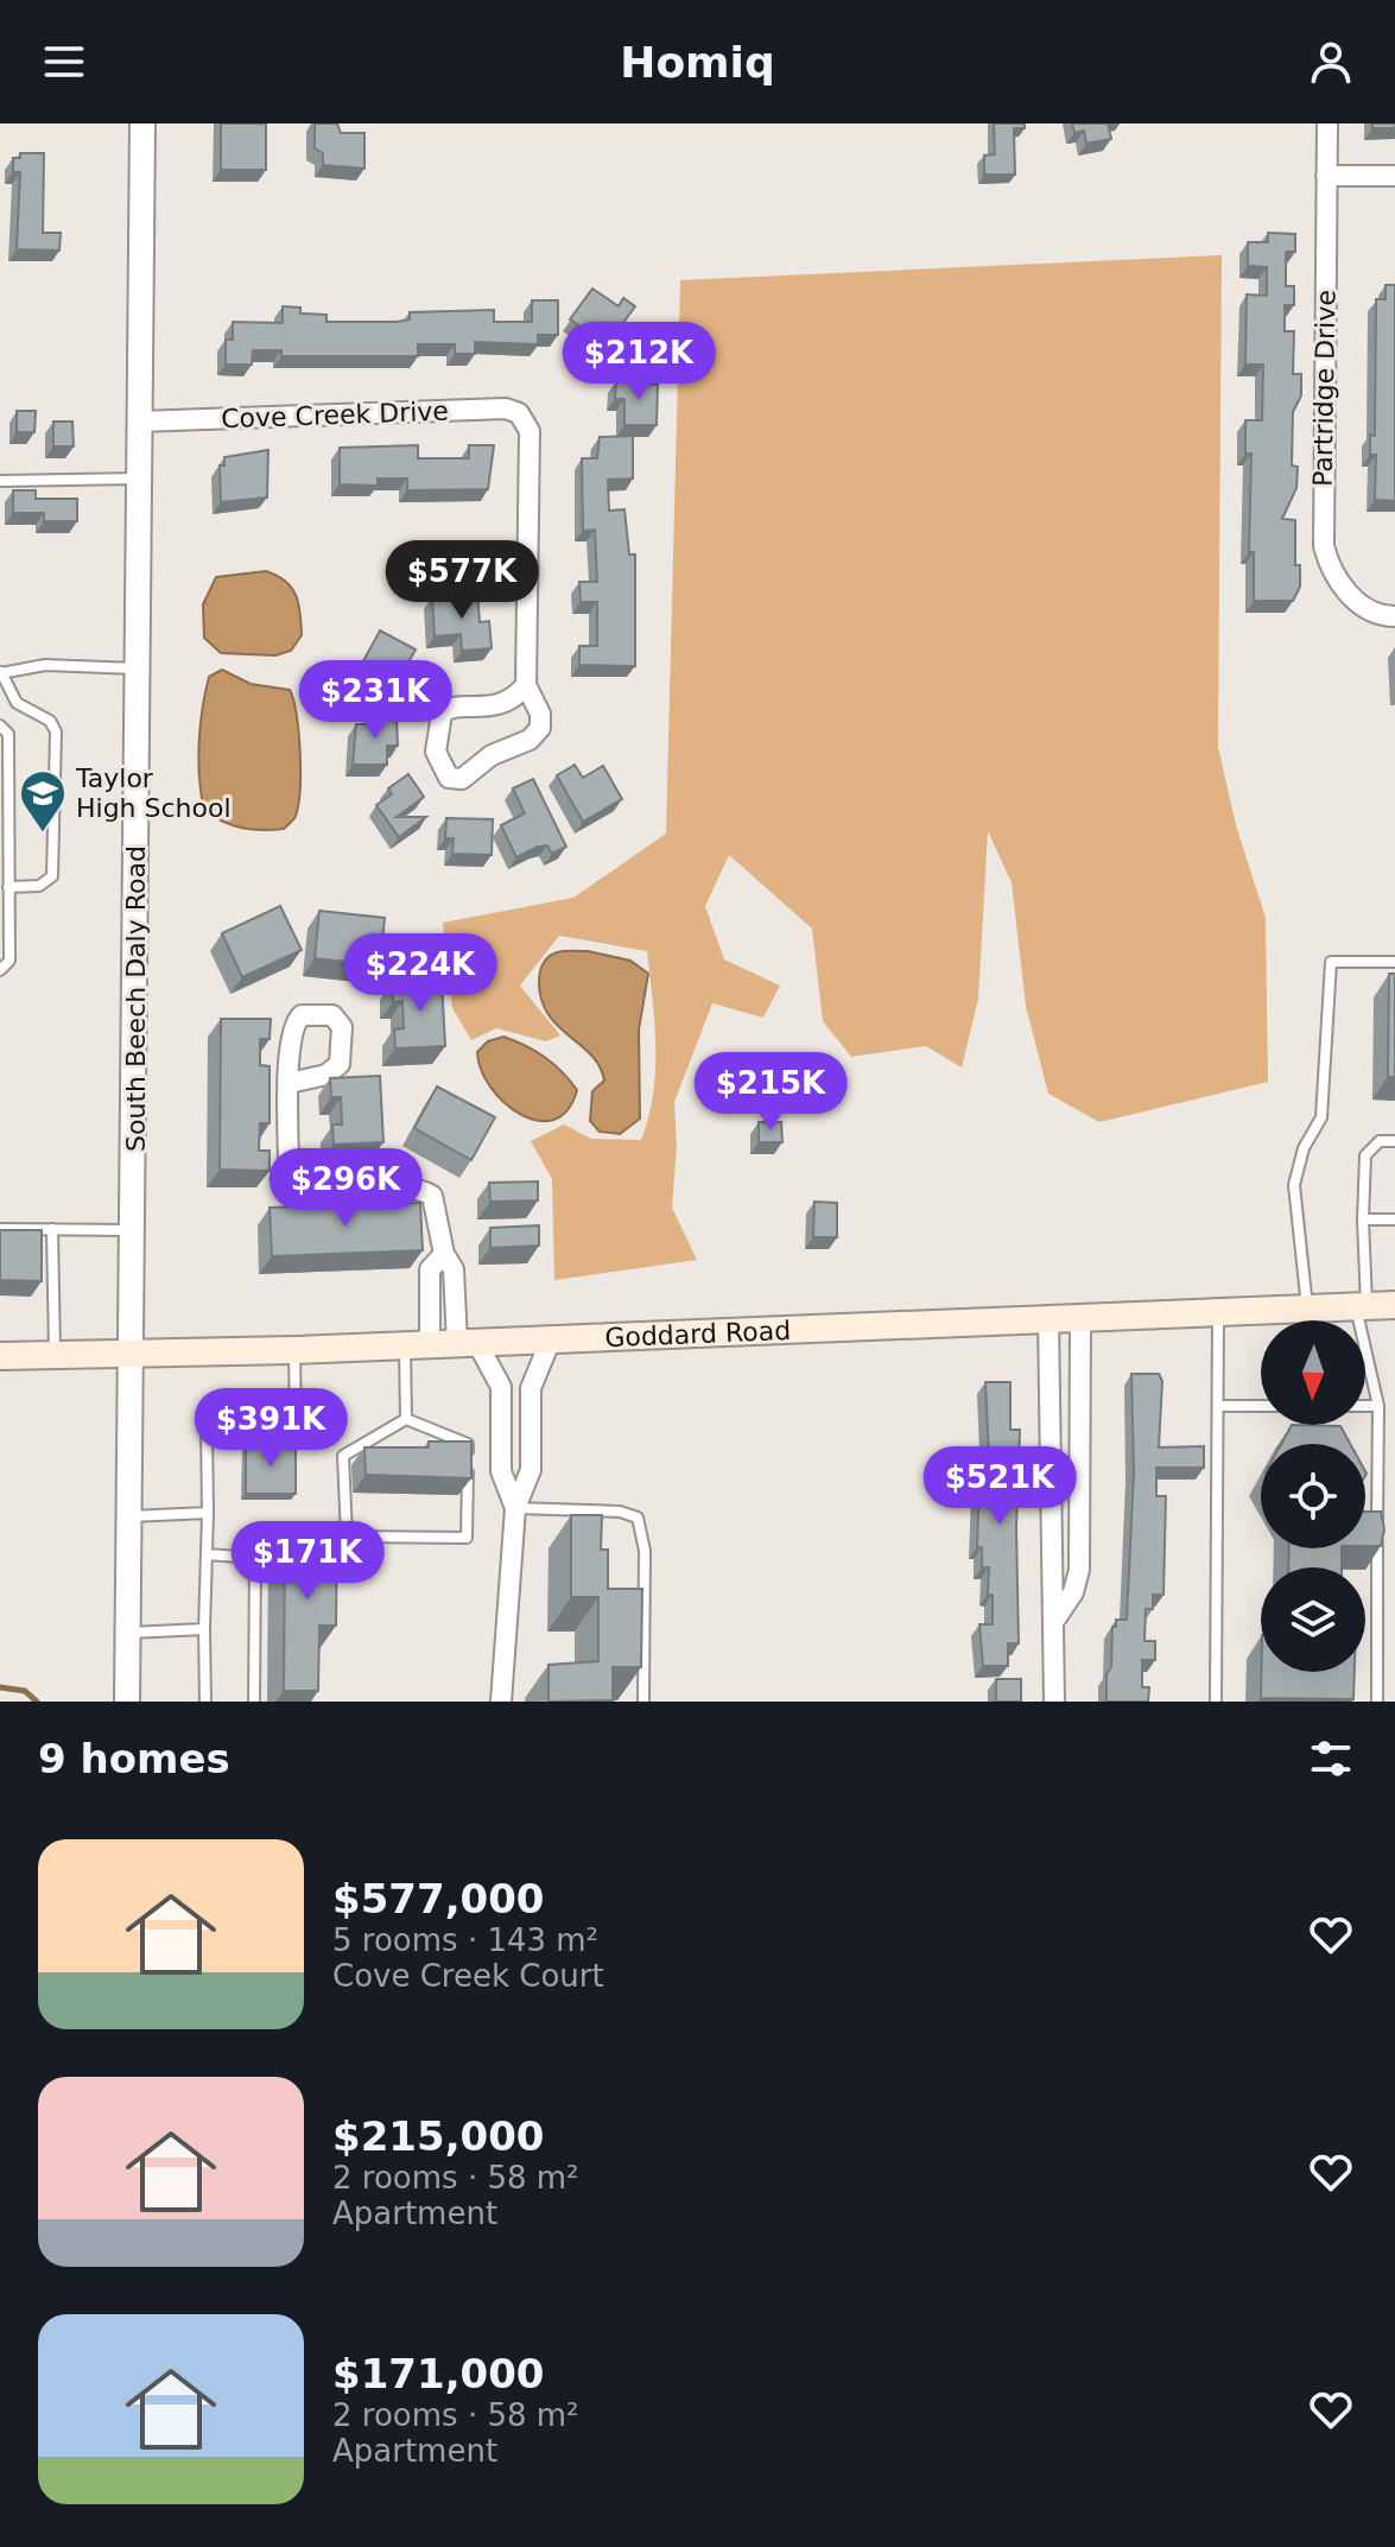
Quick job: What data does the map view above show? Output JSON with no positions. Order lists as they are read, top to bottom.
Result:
{
  "streets": {
    "main road": ["Goddard Road"],
    "street": ["Partridge Drive", "Cove Creek Drive", "South Beech Daly Road"]
  },
  "crossings": [
    ["Cove Creek Drive", "South Beech Daly Road"],
    ["South Beech Daly Road", "Goddard Road"]
  ],
  "places": {
    "school or university": ["Taylor High School"]
  },
  "north": "bottom",
  "page": {
    "header": "Homiq",
    "price": [
      "$212K",
      "$577K",
      "$231K",
      "$224K",
      "$215K",
      "$296K",
      "$391K",
      "$521K",
      "$171K"
    ],
    "heading": "9 homes",
    "list": [
      {
        "name": "$577,000",
        "note": "5 rooms · 143 m² · Cove Creek Court"
      },
      {
        "name": "$215,000",
        "note": "2 rooms · 58 m² · Apartment"
      },
      {
        "name": "$171,000",
        "note": "2 rooms · 58 m² · Apartment"
      }
    ]
  }
}
